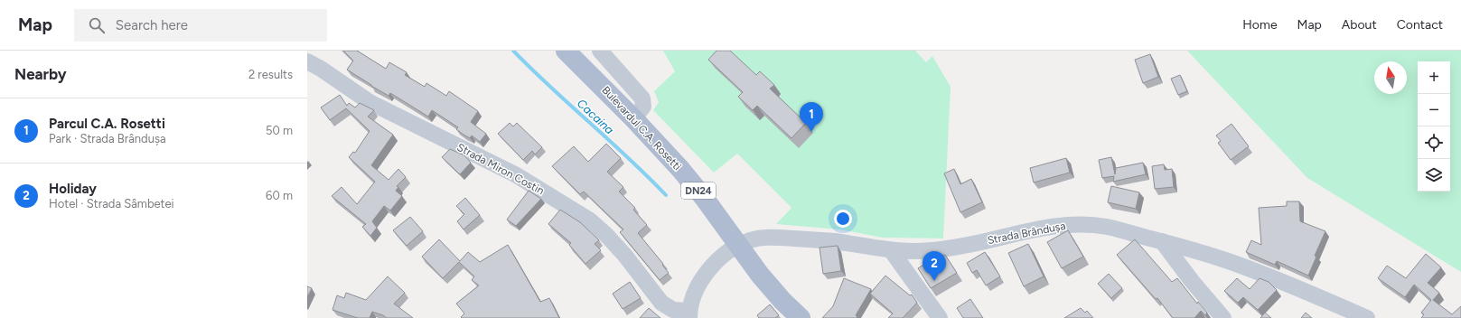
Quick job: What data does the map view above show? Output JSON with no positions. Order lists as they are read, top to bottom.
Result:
{
  "streets": {
    "main road": ["Bulevardul C.A. Rosetti", "DN24"],
    "street": ["Strada Miron Costin", "Strada Brândușa"]
  },
  "crossings": [
    ["Bulevardul C.A. Rosetti", "DN24"],
    ["Bulevardul C.A. Rosetti", "Strada Brândușa"],
    ["Strada Miron Costin", "Strada Brândușa"],
    ["DN24", "Strada Brândușa"]
  ],
  "water": ["Cacaina"],
  "north": "top",
  "page": {
    "header": "Map",
    "search": "Search here",
    "nav": [
      "Home",
      "Map",
      "About",
      "Contact"
    ],
    "heading": ["Nearby", "2 results"],
    "map_buttons": ["+", "−"],
    "list": [
      {
        "mark": "1",
        "name": "Parcul C.A. Rosetti",
        "note": "Park · Strada Brândușa",
        "value": "50 m"
      },
      {
        "mark": "2",
        "name": "Holiday",
        "note": "Hotel · Strada Sâmbetei",
        "value": "60 m"
      }
    ],
    "pins": ["1", "2"]
  }
}
